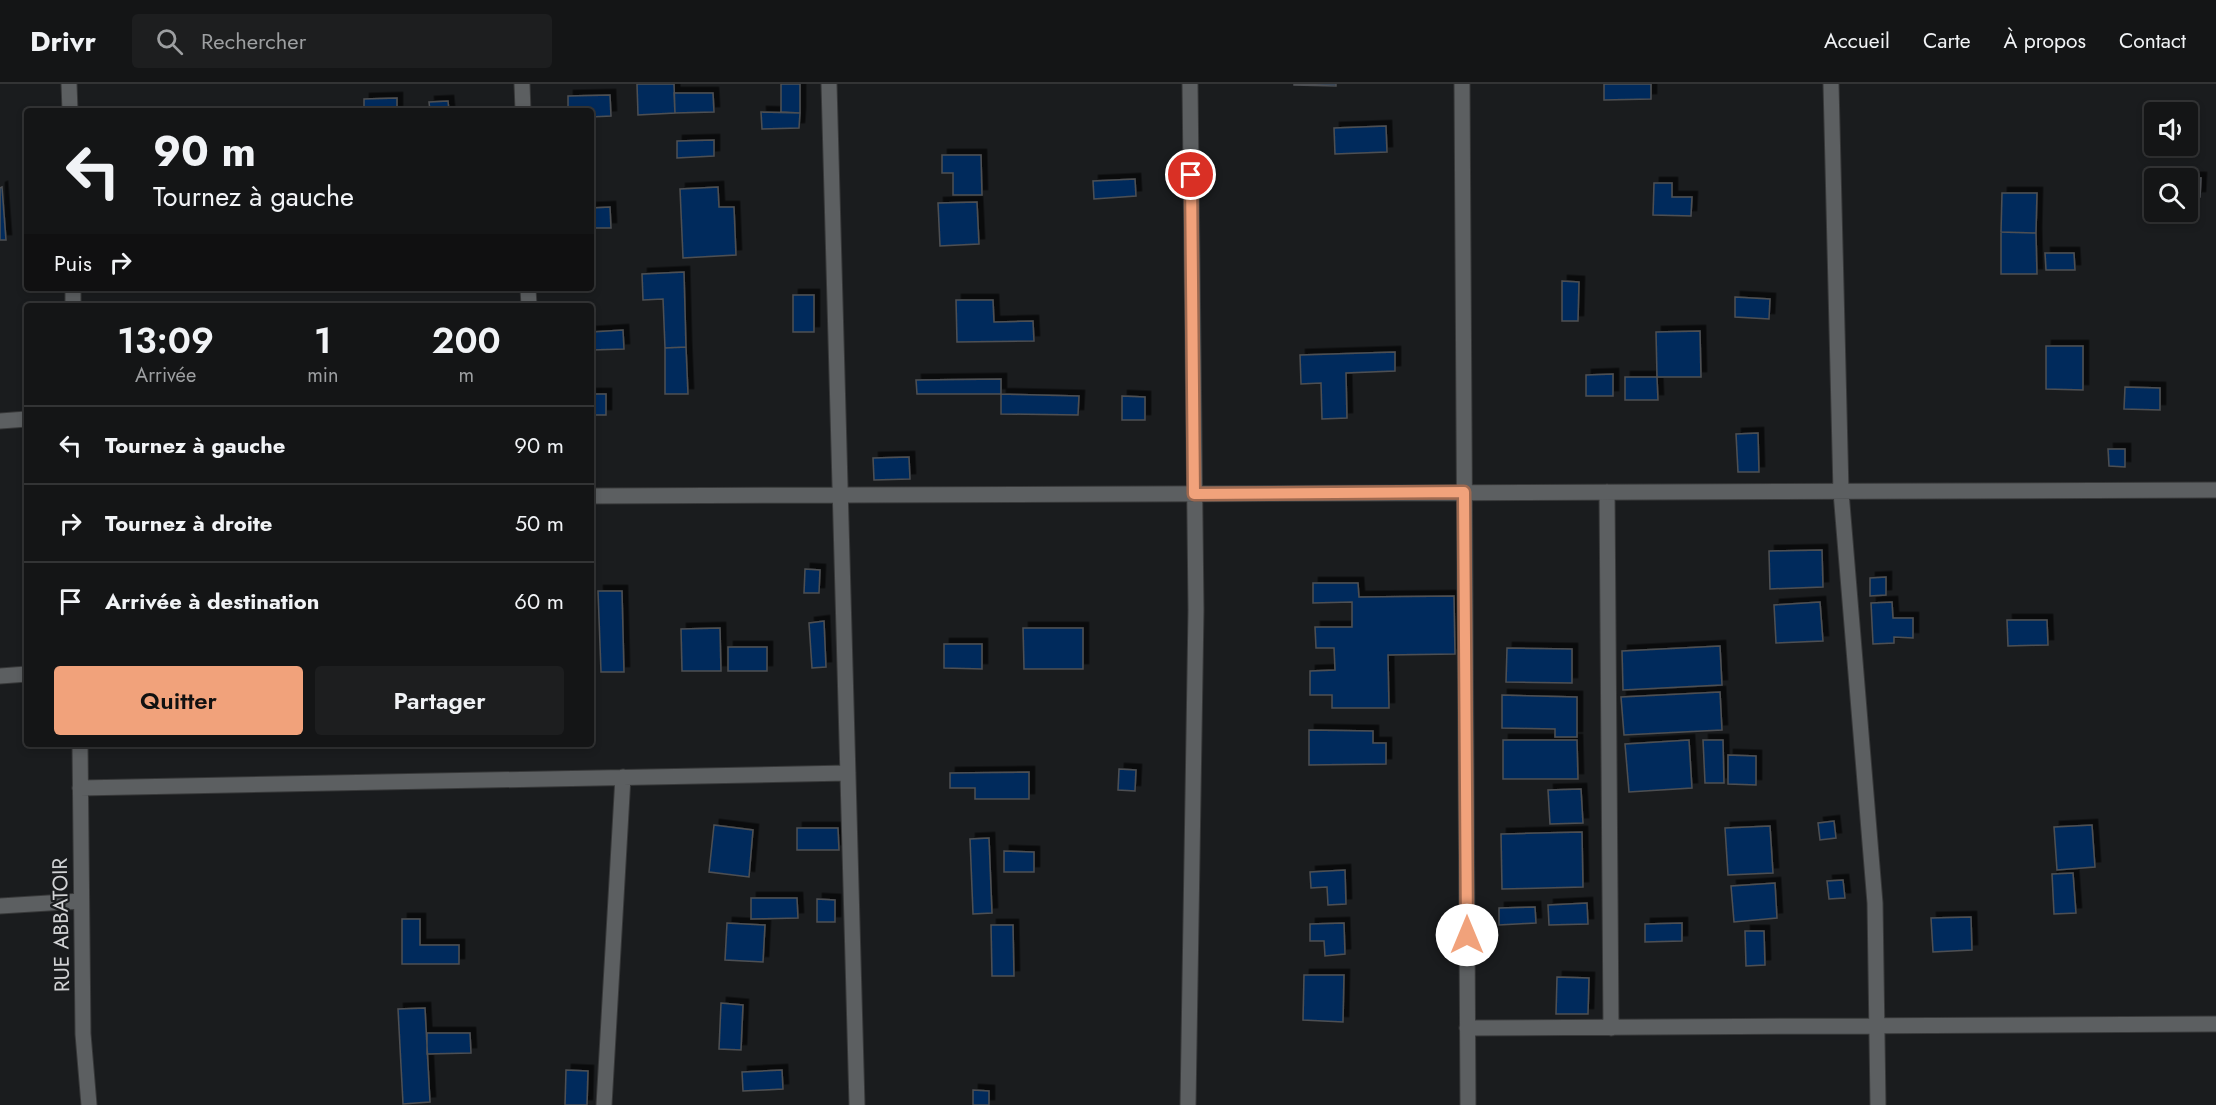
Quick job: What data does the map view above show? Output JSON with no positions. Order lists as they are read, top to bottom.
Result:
{
  "streets": {
    "street": ["RUE ABBATOIR"]
  },
  "page": {
    "header": "Drivr",
    "search": "Rechercher",
    "nav": [
      "Accueil",
      "Carte",
      "À propos",
      "Contact"
    ],
    "turn": ["90 m", "Tournez à gauche"],
    "then": "Puis",
    "eta": [
      "13:09",
      "Arrivée",
      "1",
      "min",
      "200",
      "m"
    ],
    "list": [
      {
        "name": "Tournez à gauche",
        "value": "90 m"
      },
      {
        "name": "Tournez à droite",
        "value": "50 m"
      },
      {
        "name": "Arrivée à destination",
        "value": "60 m"
      }
    ],
    "buttons": ["Quitter", "Partager"]
  }
}
